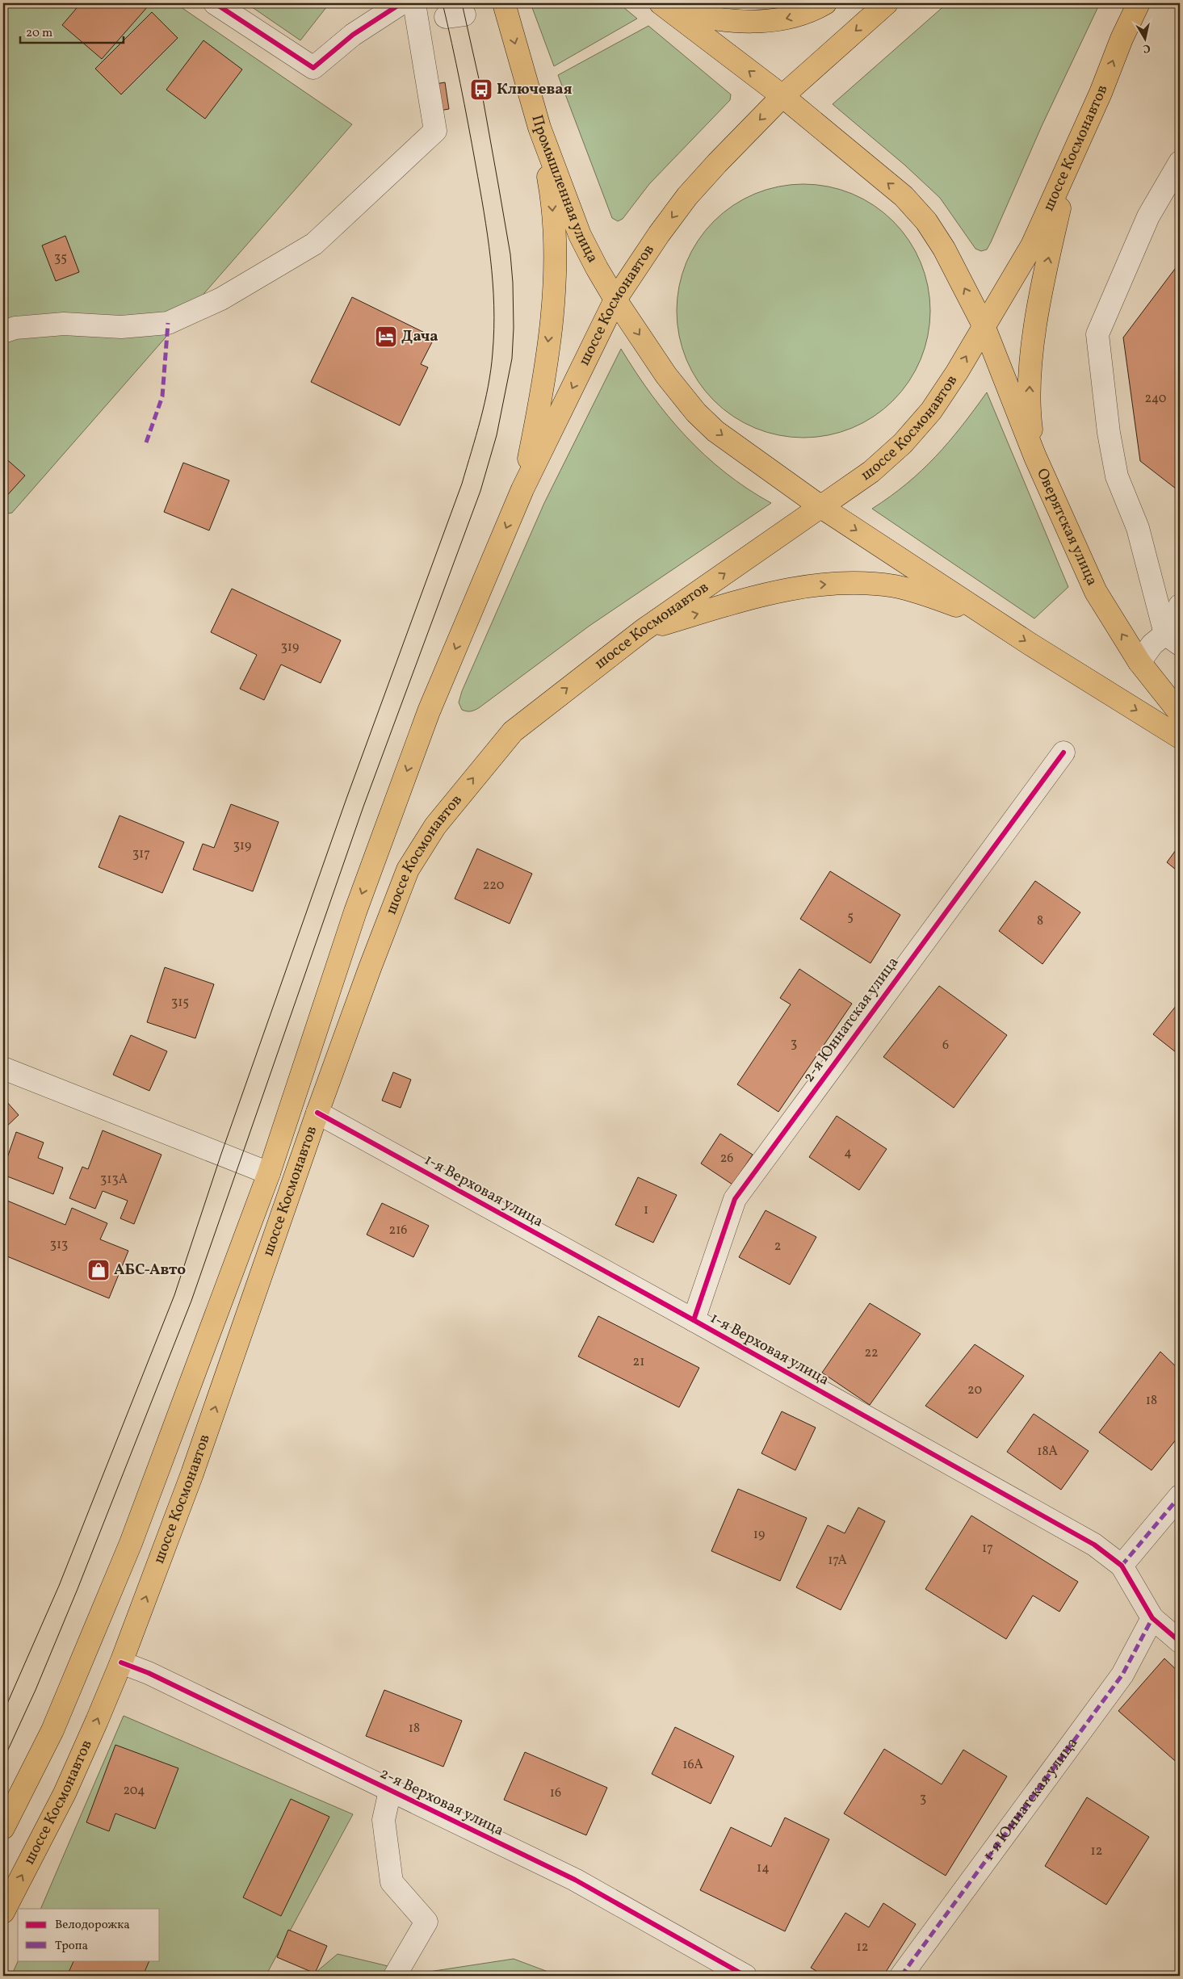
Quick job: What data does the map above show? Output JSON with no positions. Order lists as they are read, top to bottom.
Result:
{
  "streets": {
    "main road": ["шоссе Космонавтов", "Промышленная улица", "Оверятская улица"],
    "street": [
      "2-я Юннатская улица",
      "1-я Верховая улица",
      "1-я Юннатская улица",
      "2-я Верховая улица"
    ]
  },
  "crossings": [
    ["шоссе Космонавтов", "Промышленная улица"],
    ["шоссе Космонавтов", "Оверятская улица"],
    ["шоссе Космонавтов", "1-я Верховая улица"],
    ["шоссе Космонавтов", "2-я Верховая улица"],
    ["2-я Юннатская улица", "1-я Верховая улица"],
    ["1-я Верховая улица", "1-я Юннатская улица"]
  ],
  "one_way": ["Промышленная улица"],
  "places": {
    "bus stop": ["Ключевая"],
    "hotel": ["Дача"],
    "shop": ["АБС-Авто"]
  },
  "house_numbers": [
    "35",
    "240",
    "319",
    "319",
    "317",
    "220",
    "5",
    "8",
    "315",
    "3",
    "6",
    "4",
    "26",
    "313А",
    "1",
    "216",
    "313",
    "2",
    "22",
    "21",
    "20",
    "18",
    "18А",
    "19",
    "17",
    "17А",
    "18",
    "16А",
    "204",
    "16",
    "3",
    "12",
    "14",
    "12"
  ],
  "legend": ["Велодорожка", "Тропа"],
  "scale_bar": "20 m",
  "north": "bottom"
}
